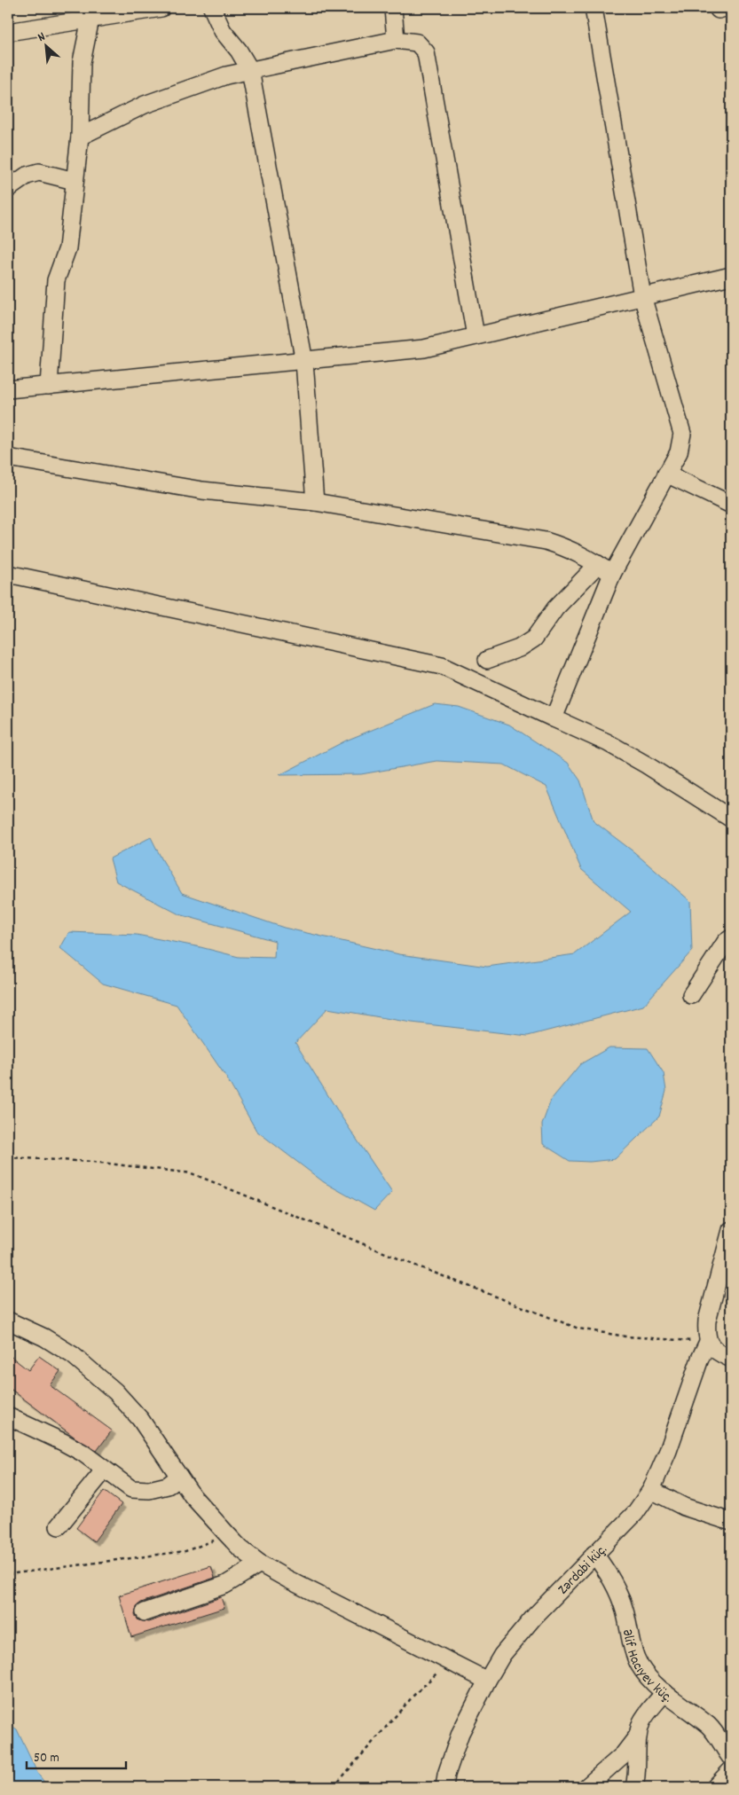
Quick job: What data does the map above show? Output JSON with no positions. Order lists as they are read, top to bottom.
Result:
{
  "streets": {
    "street": ["Zərdabi küç.", "Əlif Hacıyev küç."]
  },
  "crossings": [
    ["Zərdabi küç.", "Əlif Hacıyev küç."]
  ],
  "scale_bar": "50 m",
  "north": "top left"
}
